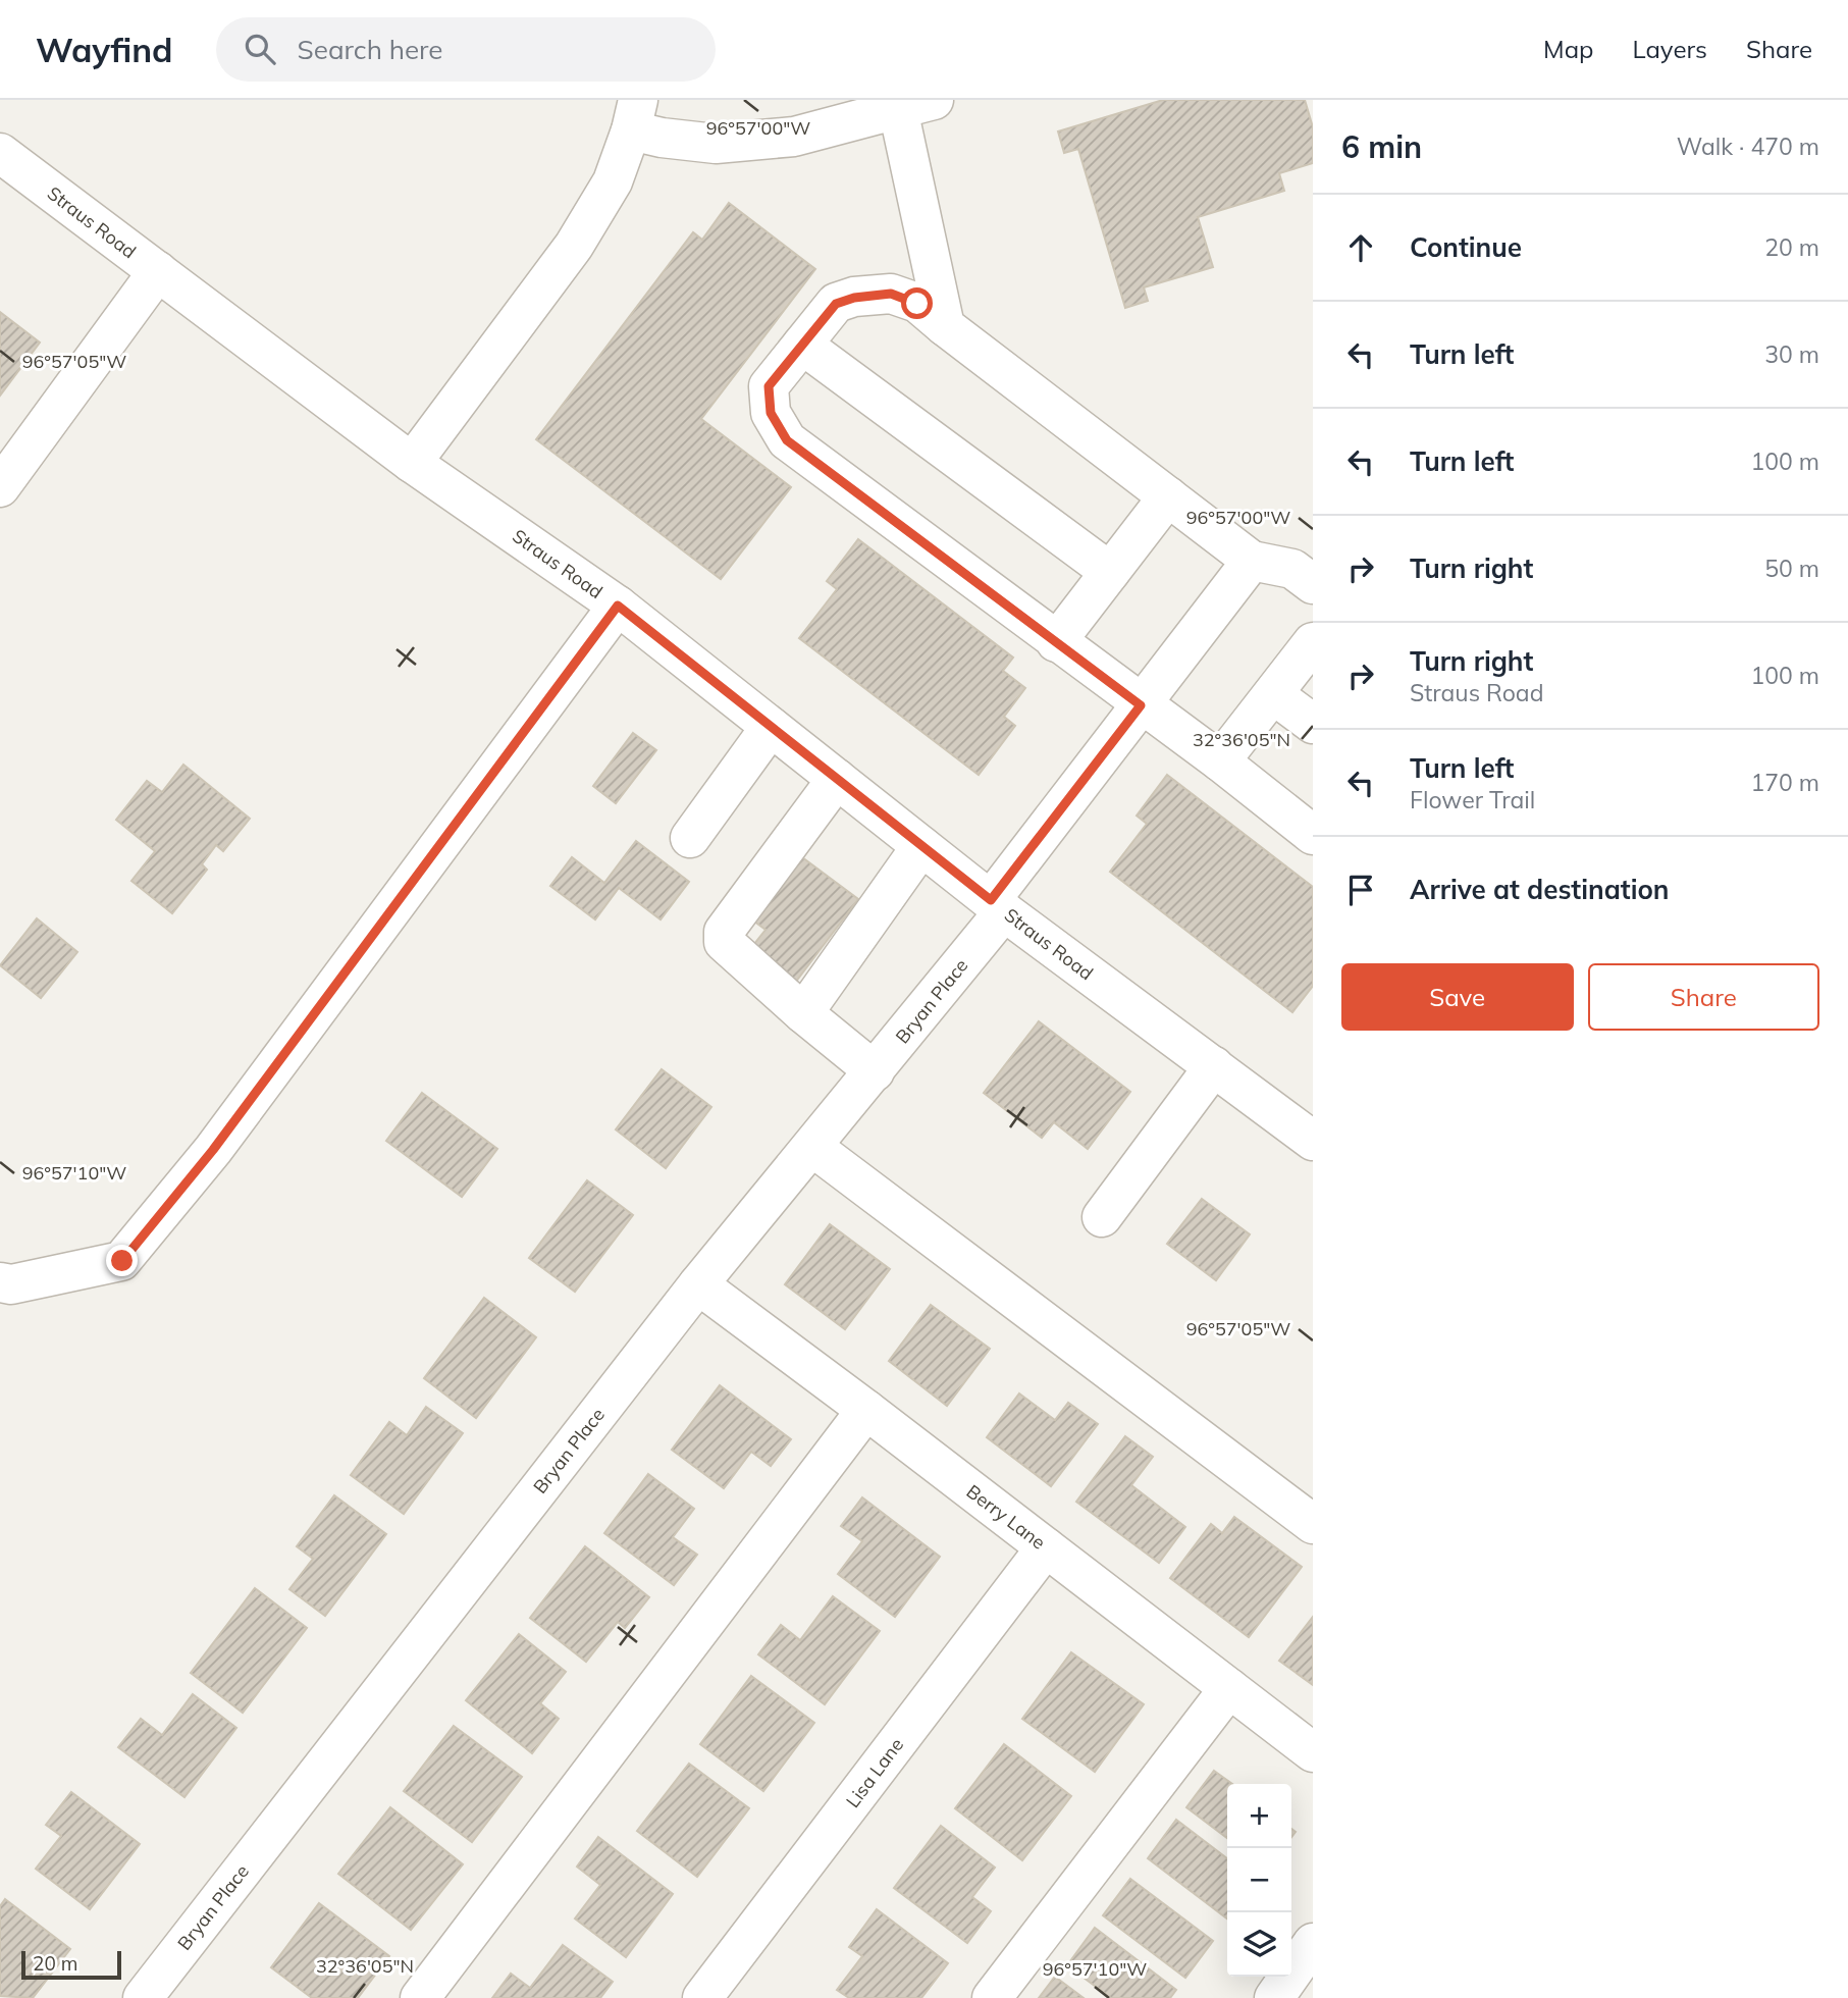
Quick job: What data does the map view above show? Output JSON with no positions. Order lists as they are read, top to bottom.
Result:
{
  "streets": {
    "street": [
      "Straus Road",
      "Bryan Place",
      "Berry Lane",
      "Lisa Lane"
    ]
  },
  "crossings": [
    ["Straus Road", "Bryan Place"],
    ["Bryan Place", "Berry Lane"],
    ["Berry Lane", "Lisa Lane"]
  ],
  "scale_bar": "20 m",
  "page": {
    "header": "Wayfind",
    "search": "Search here",
    "nav": ["Map", "Layers", "Share"],
    "heading": ["6 min", "Walk · 470 m"],
    "list": [
      ["Continue", "20 m"],
      ["Turn left", "30 m"],
      ["Turn left", "100 m"],
      ["Turn right", "50 m"],
      ["Turn right", "Straus Road", "100 m"],
      ["Turn left", "Flower Trail", "170 m"],
      "Arrive at destination"
    ],
    "buttons": ["Save", "Share"],
    "map_buttons": ["+", "−"],
    "scale": "20 m"
  },
  "coordinates": [
    "96°57'00\"W",
    "96°57'05\"W",
    "32°36'05\"N",
    "96°57'10\"W"
  ]
}
